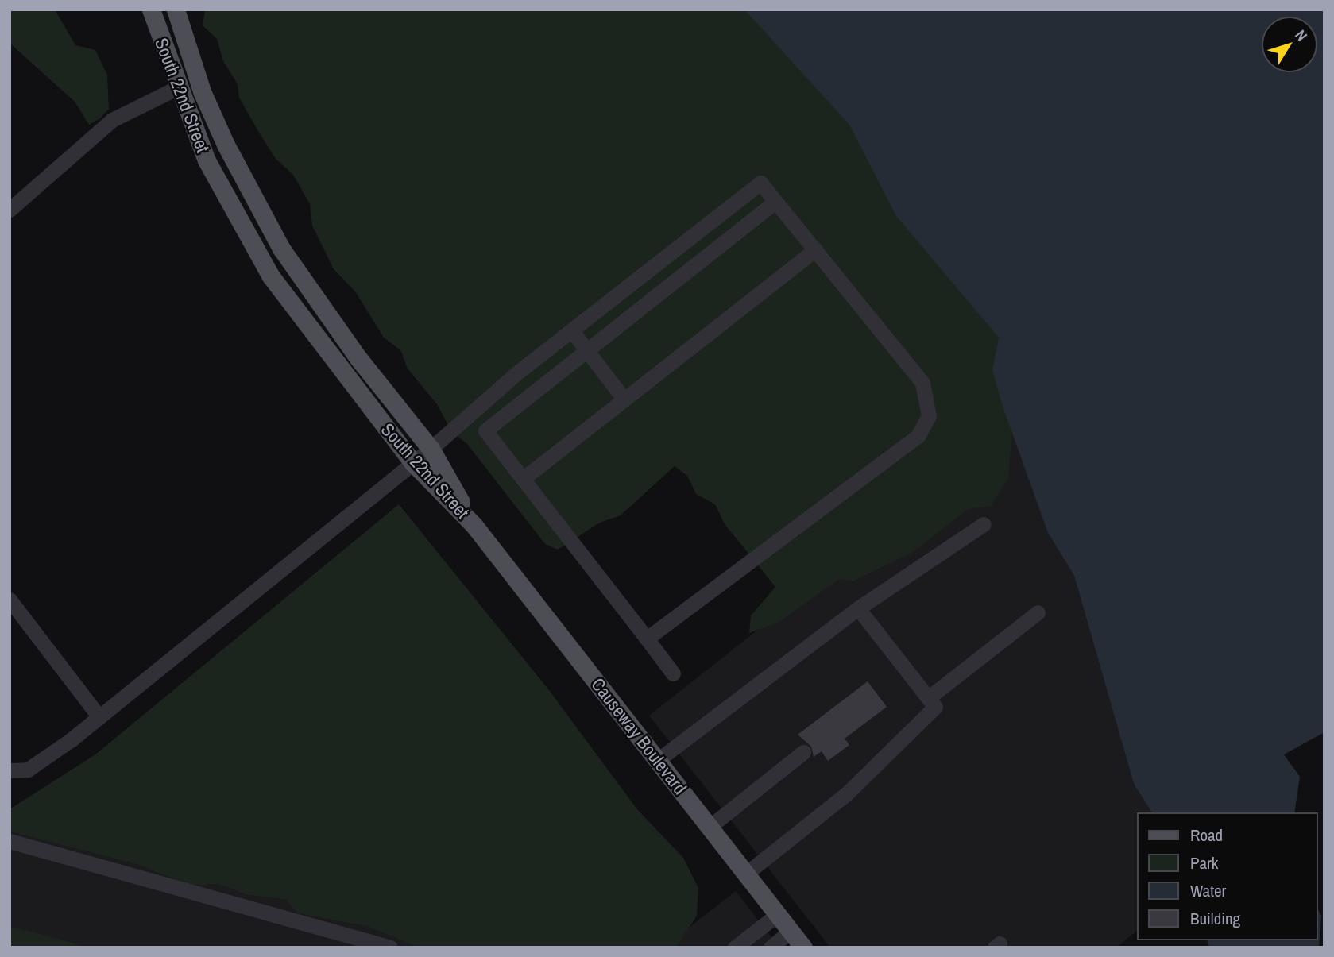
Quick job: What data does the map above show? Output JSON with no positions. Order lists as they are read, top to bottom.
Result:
{
  "streets": {
    "main road": ["South 22nd Street", "Causeway Boulevard"]
  },
  "crossings": [
    ["South 22nd Street", "Causeway Boulevard"]
  ],
  "legend": [
    "Road",
    "Park",
    "Water",
    "Building"
  ],
  "north": "top right"
}
